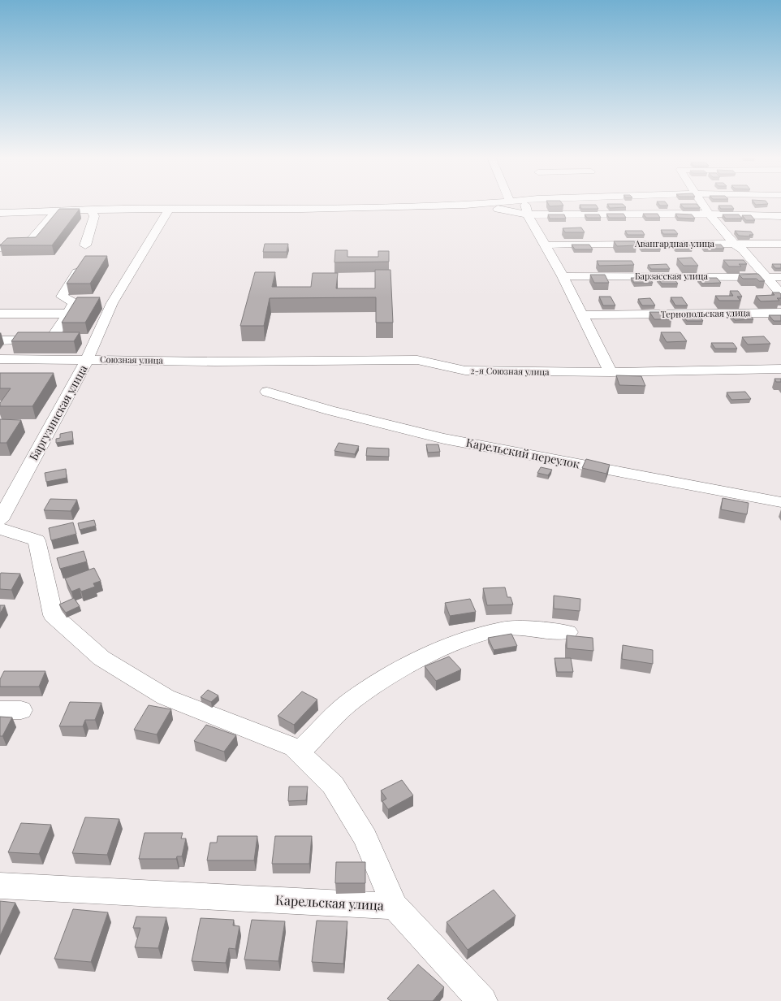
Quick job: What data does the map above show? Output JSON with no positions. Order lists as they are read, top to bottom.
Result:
{
  "streets": {
    "street": [
      "Авангардная улица",
      "Барзасская улица",
      "Тернопольская улица",
      "Союзная улица",
      "2-я Союзная улица",
      "Баргузинская улица",
      "Карельский переулок",
      "Карельская улица"
    ]
  },
  "crossings": [
    ["Союзная улица", "2-я Союзная улица"],
    ["Союзная улица", "Баргузинская улица"]
  ]
}
